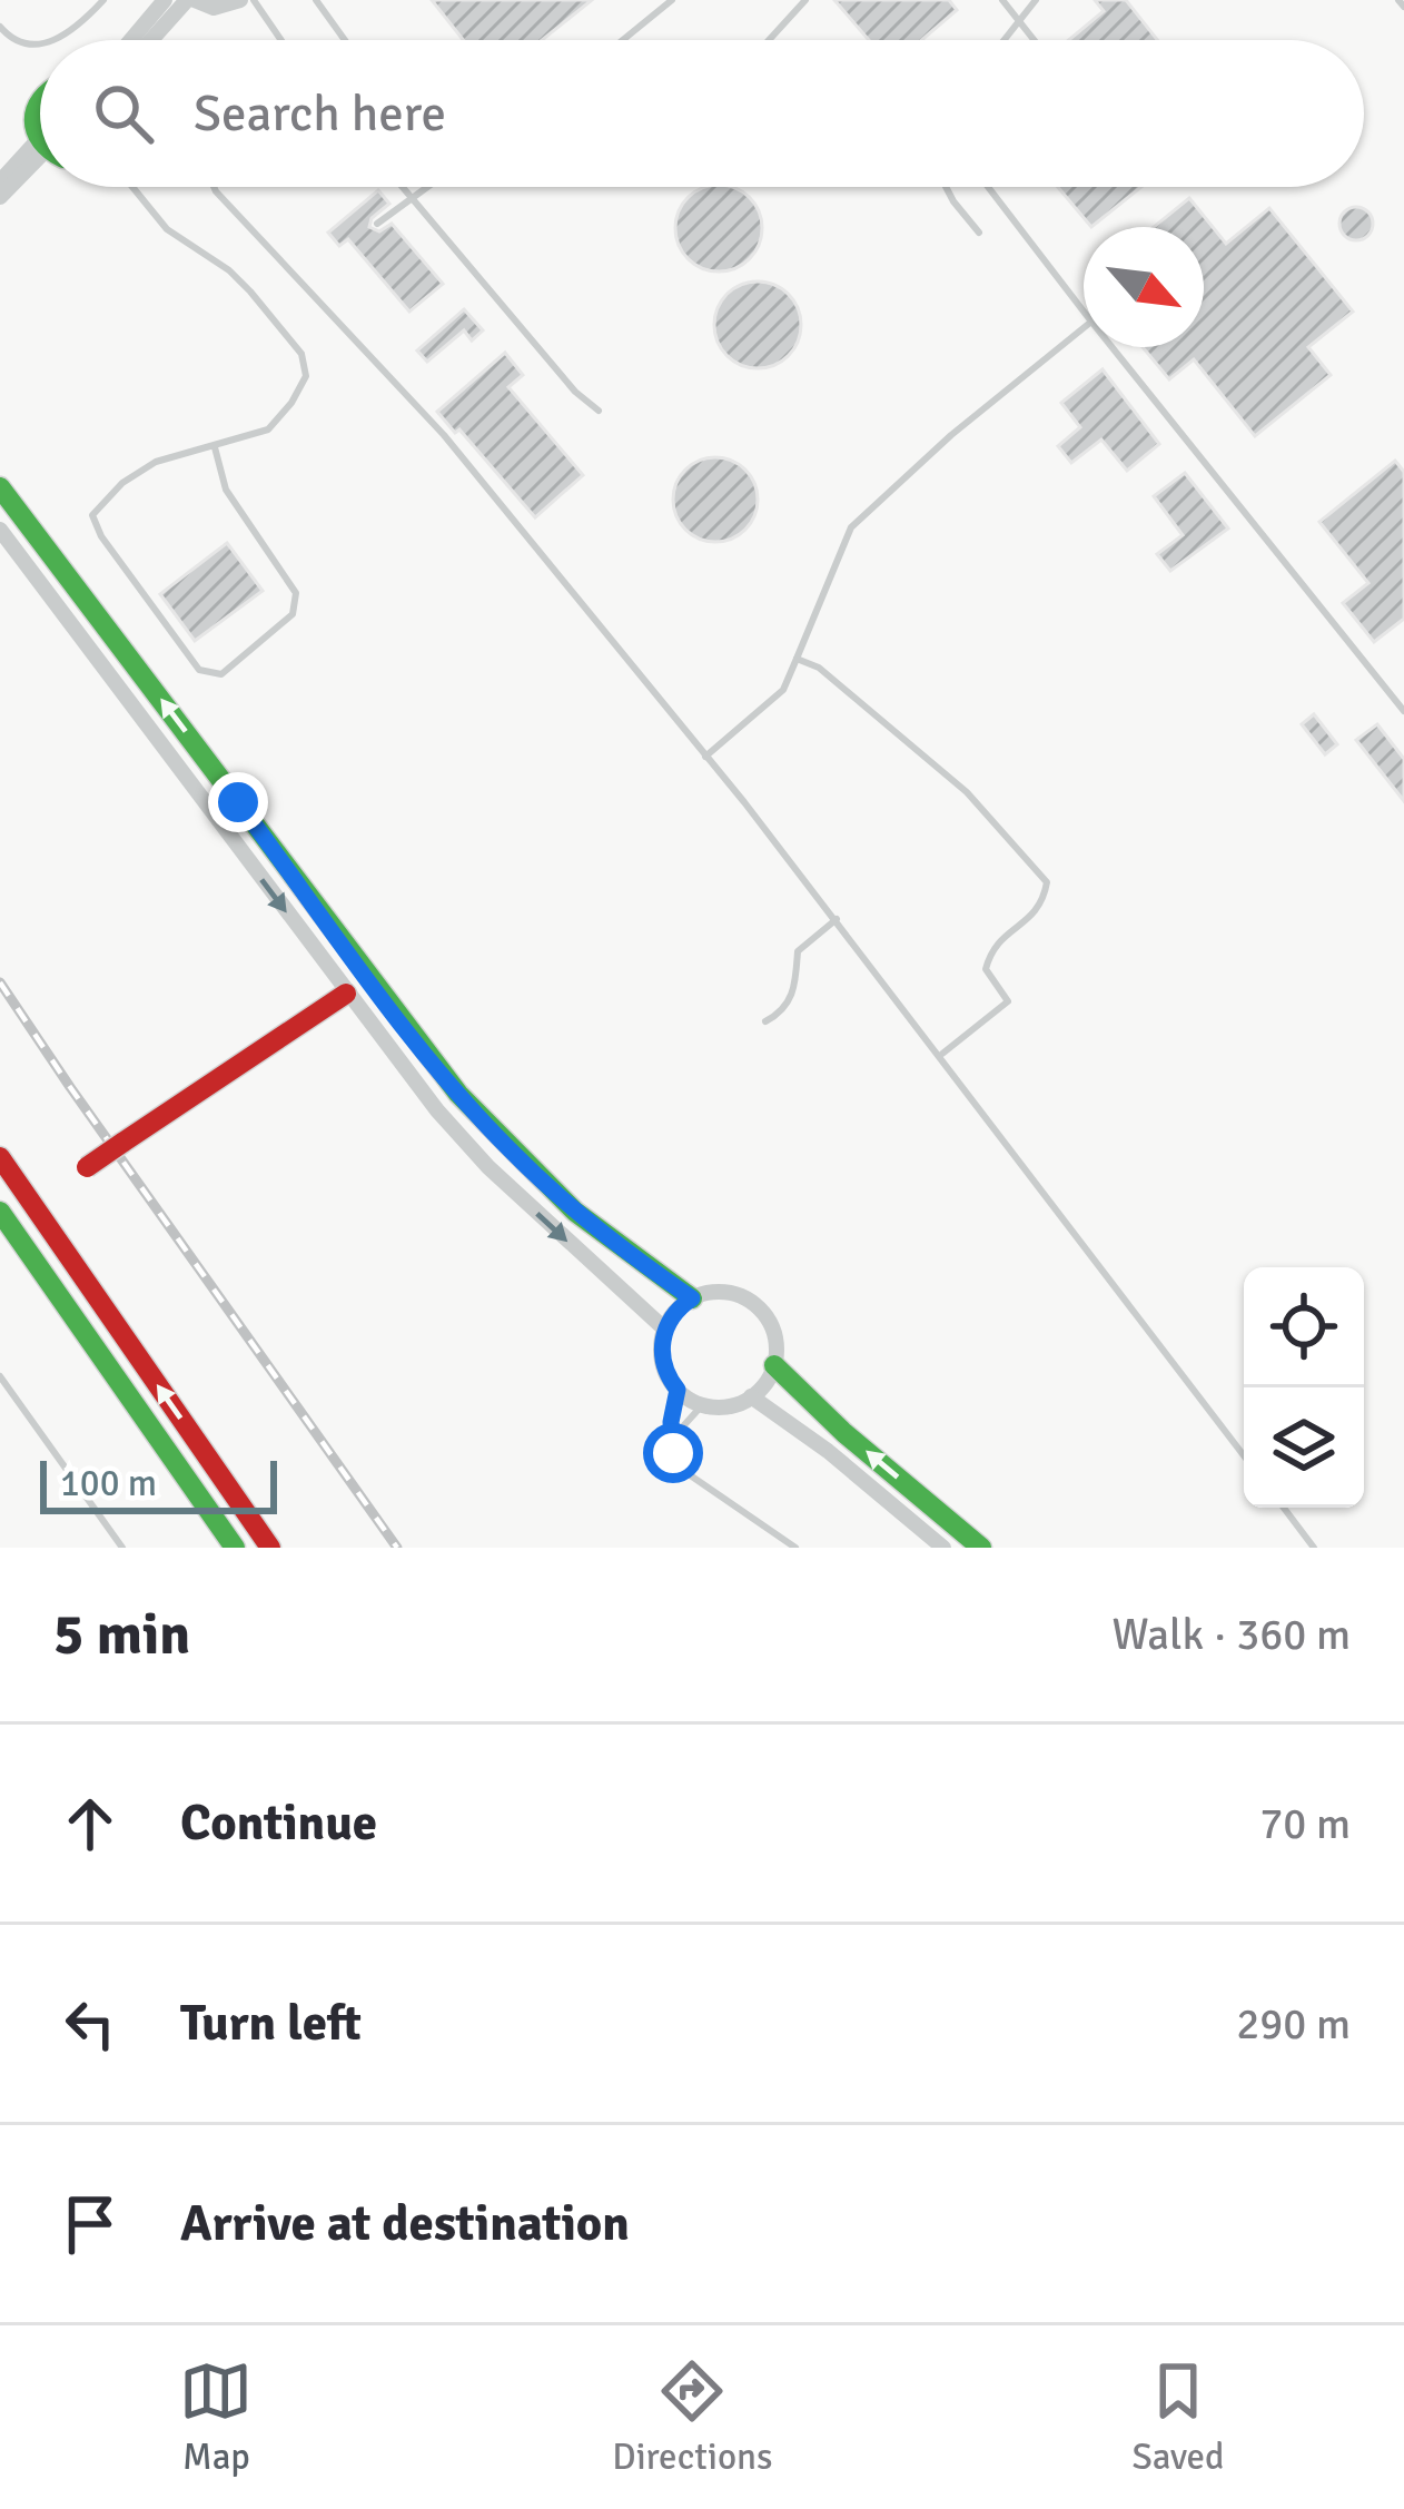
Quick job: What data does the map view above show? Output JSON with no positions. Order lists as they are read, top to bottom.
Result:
{
  "scale_bar": "100 m",
  "north": "bottom right",
  "page": {
    "search": "Search here",
    "scale": "100 m",
    "heading": ["5 min", "Walk · 360 m"],
    "list": [
      ["Continue", "70 m"],
      ["Turn left", "290 m"],
      "Arrive at destination"
    ],
    "nav": ["Map", "Directions", "Saved"]
  }
}
